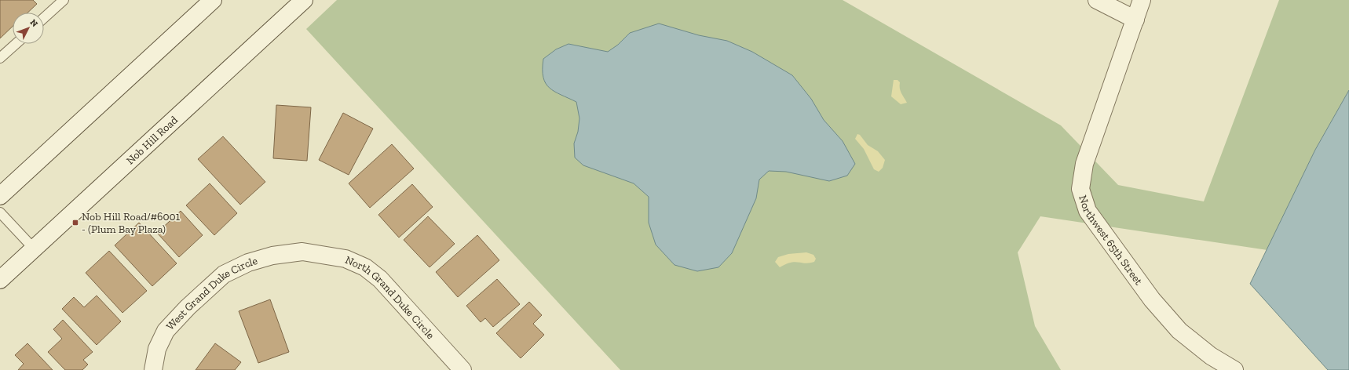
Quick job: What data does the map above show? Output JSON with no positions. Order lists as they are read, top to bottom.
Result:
{
  "streets": {
    "street": [
      "Nob Hill Road",
      "Northwest 65th Street",
      "West Grand Duke Circle",
      "North Grand Duke Circle"
    ]
  },
  "crossings": [
    ["West Grand Duke Circle", "North Grand Duke Circle"]
  ],
  "places": {
    "transit": ["Nob Hill Road/#6001 - (Plum Bay Plaza)"]
  },
  "north": "top right"
}
